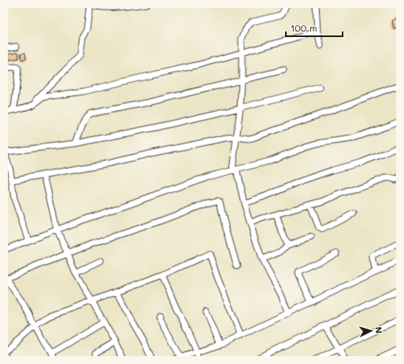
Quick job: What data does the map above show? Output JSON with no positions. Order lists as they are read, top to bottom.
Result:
{
  "scale_bar": "100 m",
  "north": "right"
}
